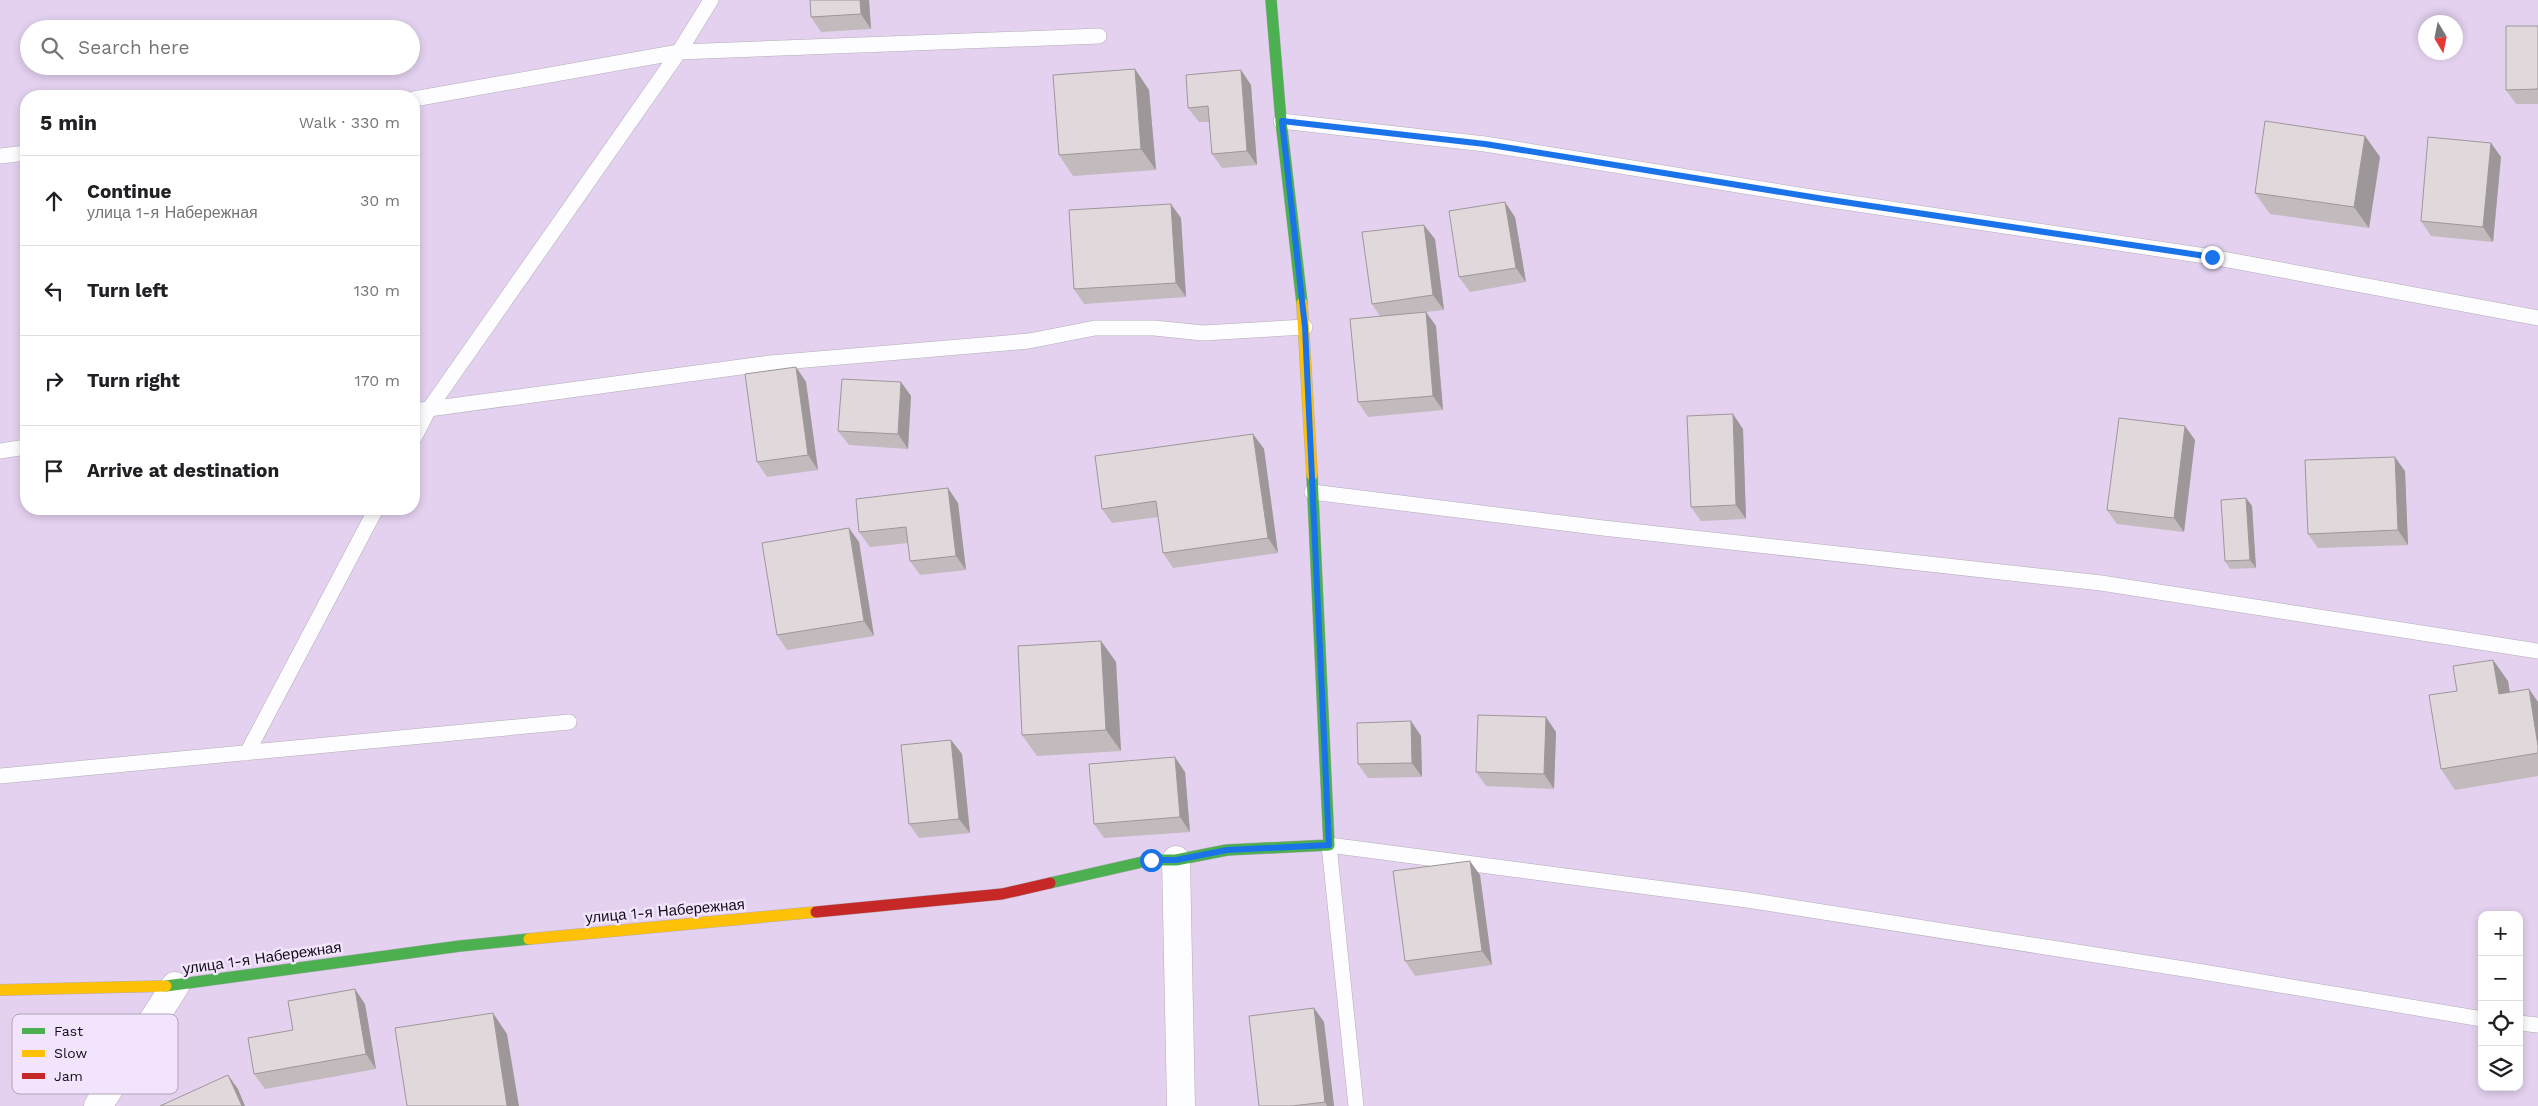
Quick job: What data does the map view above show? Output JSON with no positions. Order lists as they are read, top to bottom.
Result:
{
  "streets": {
    "street": ["улица 1-я Набережная"]
  },
  "legend": ["Fast", "Slow", "Jam"],
  "north": "bottom",
  "page": {
    "search": "Search here",
    "heading": ["5 min", "Walk · 330 m"],
    "list": [
      ["Continue", "улица 1-я Набережная", "30 m"],
      ["Turn left", "130 m"],
      ["Turn right", "170 m"],
      "Arrive at destination"
    ],
    "map_buttons": ["+", "−"]
  }
}
